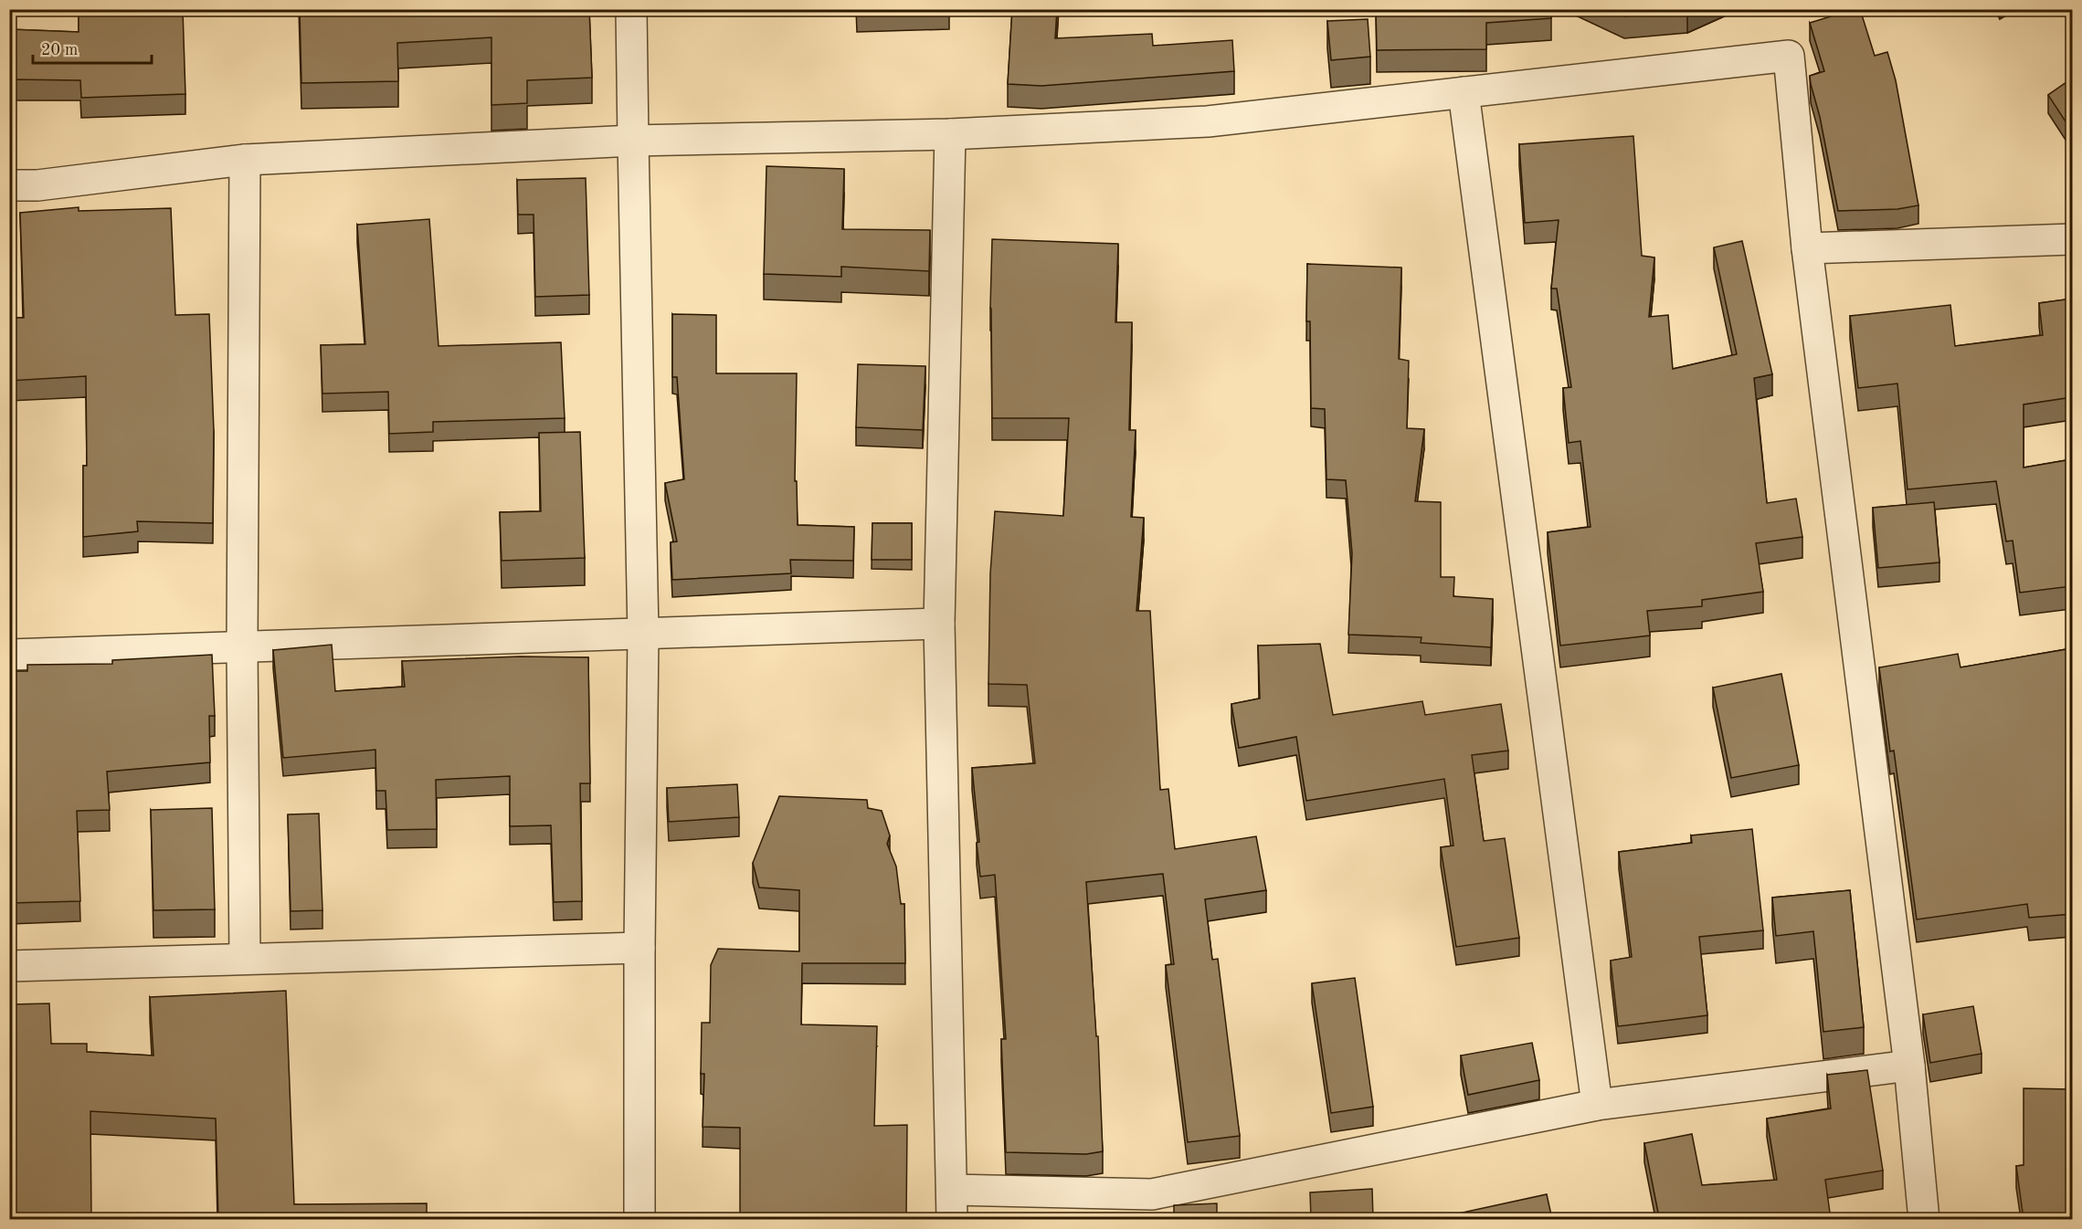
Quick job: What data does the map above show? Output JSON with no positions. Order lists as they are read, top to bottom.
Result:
{
  "scale_bar": "20 m"
}
